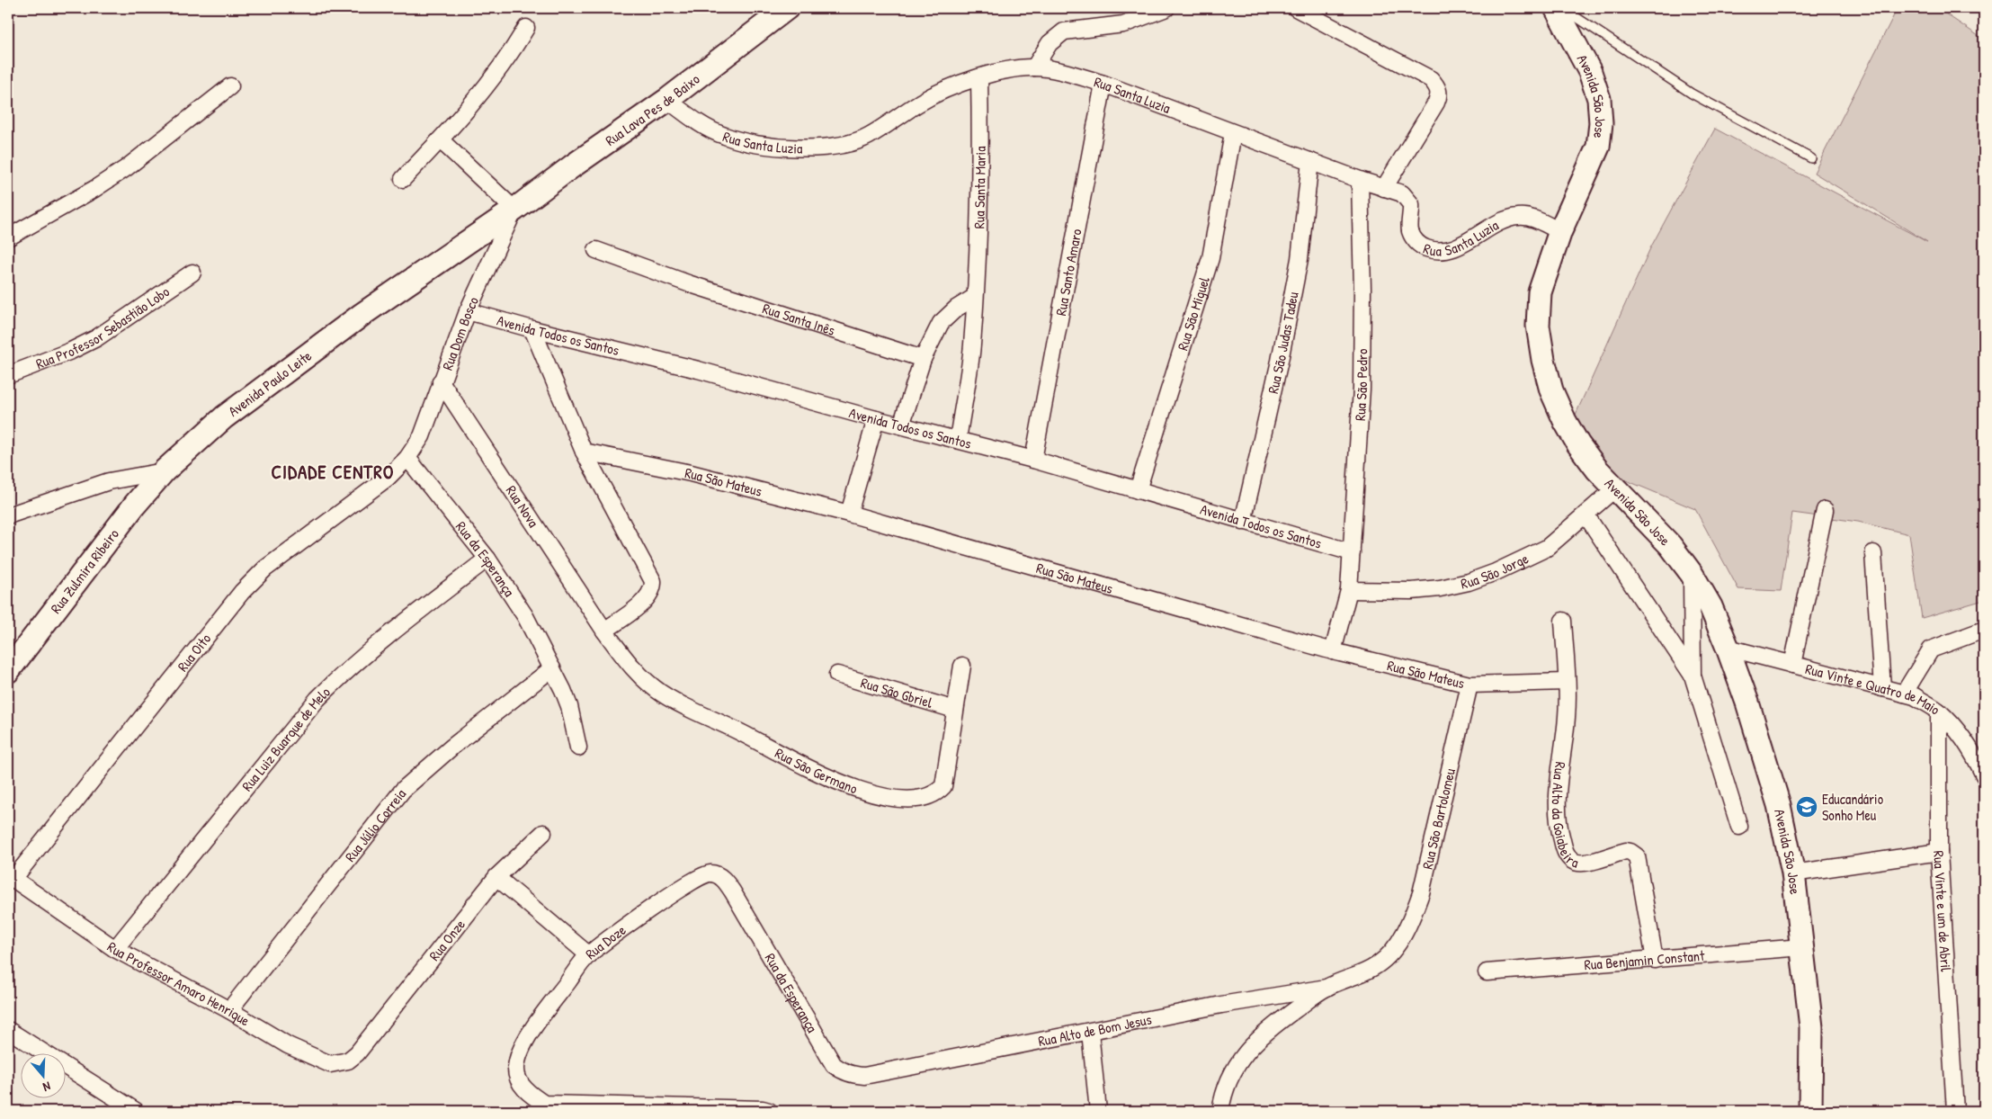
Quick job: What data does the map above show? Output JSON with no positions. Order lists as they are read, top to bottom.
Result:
{
  "streets": {
    "street": [
      "Rua Santa Luzia",
      "Avenida São Jose",
      "Rua Lava Pes de Baixo",
      "Rua Santa Maria",
      "Rua Santo Amaro",
      "Rua São Miguel",
      "Rua Santa Inês",
      "Rua Professor Sebastião Lobo",
      "Rua Dom Bosco",
      "Avenida Todos os Santos",
      "Rua São Judas Tadeu",
      "Avenida Paulo Leite",
      "Rua São Pedro",
      "Rua São Mateus",
      "Rua Nova",
      "Rua da Esperança",
      "Rua Zulmira Ribeiro",
      "Rua São Jorge",
      "Rua Oito",
      "Rua Vinte e Quatro de Maio",
      "Rua São Gbriel",
      "Rua Luiz Buarque de Melo",
      "Rua São Germano",
      "Rua Alto da Goiabeira",
      "Rua São Bartolomeu",
      "Rua Júlio Correia",
      "Rua Vinte e um de Abril",
      "Rua Onze",
      "Rua Doze",
      "Rua Benjamin Constant",
      "Rua Professor Amaro Henrique",
      "Rua Alto de Bom Jesus"
    ]
  },
  "crossings": [
    ["Rua Santa Luzia", "Avenida São Jose"],
    ["Rua Santa Luzia", "Rua Lava Pes de Baixo"],
    ["Rua Santa Luzia", "Rua Santa Maria"],
    ["Rua Santa Luzia", "Rua Santo Amaro"],
    ["Rua Santa Luzia", "Rua São Miguel"],
    ["Rua Santa Luzia", "Rua São Judas Tadeu"],
    ["Rua Santa Luzia", "Rua São Pedro"],
    ["Avenida São Jose", "Rua São Jorge"],
    ["Avenida São Jose", "Rua Vinte e Quatro de Maio"],
    ["Avenida São Jose", "Rua Benjamin Constant"],
    ["Rua Lava Pes de Baixo", "Rua Dom Bosco"],
    ["Rua Lava Pes de Baixo", "Avenida Paulo Leite"],
    ["Rua Santa Maria", "Avenida Todos os Santos"],
    ["Rua Santo Amaro", "Avenida Todos os Santos"],
    ["Rua São Miguel", "Avenida Todos os Santos"],
    ["Rua Dom Bosco", "Avenida Todos os Santos"],
    ["Rua Dom Bosco", "Avenida Paulo Leite"],
    ["Rua Dom Bosco", "Rua Nova"],
    ["Rua Dom Bosco", "Rua da Esperança"],
    ["Rua Dom Bosco", "Rua Oito"],
    ["Avenida Todos os Santos", "Rua São Judas Tadeu"],
    ["Avenida Todos os Santos", "Rua São Pedro"],
    ["Avenida Paulo Leite", "Rua Zulmira Ribeiro"],
    ["Rua São Pedro", "Rua São Mateus"],
    ["Rua São Pedro", "Rua São Jorge"],
    ["Rua São Mateus", "Rua Alto da Goiabeira"],
    ["Rua São Mateus", "Rua São Bartolomeu"],
    ["Rua Nova", "Rua São Germano"],
    ["Rua da Esperança", "Rua Oito"],
    ["Rua da Esperança", "Rua Luiz Buarque de Melo"],
    ["Rua da Esperança", "Rua Júlio Correia"],
    ["Rua da Esperança", "Rua Doze"],
    ["Rua da Esperança", "Rua Alto de Bom Jesus"],
    ["Rua Oito", "Rua Professor Amaro Henrique"],
    ["Rua Vinte e Quatro de Maio", "Rua Vinte e um de Abril"],
    ["Rua São Gbriel", "Rua São Germano"],
    ["Rua Luiz Buarque de Melo", "Rua Professor Amaro Henrique"],
    ["Rua Alto da Goiabeira", "Rua Benjamin Constant"],
    ["Rua São Bartolomeu", "Rua Alto de Bom Jesus"],
    ["Rua Júlio Correia", "Rua Professor Amaro Henrique"],
    ["Rua Onze", "Rua Professor Amaro Henrique"]
  ],
  "districts": ["CIDADE CENTRO"],
  "places": {
    "school or university": ["Educandário Sonho Meu"]
  },
  "north": "bottom"
}
